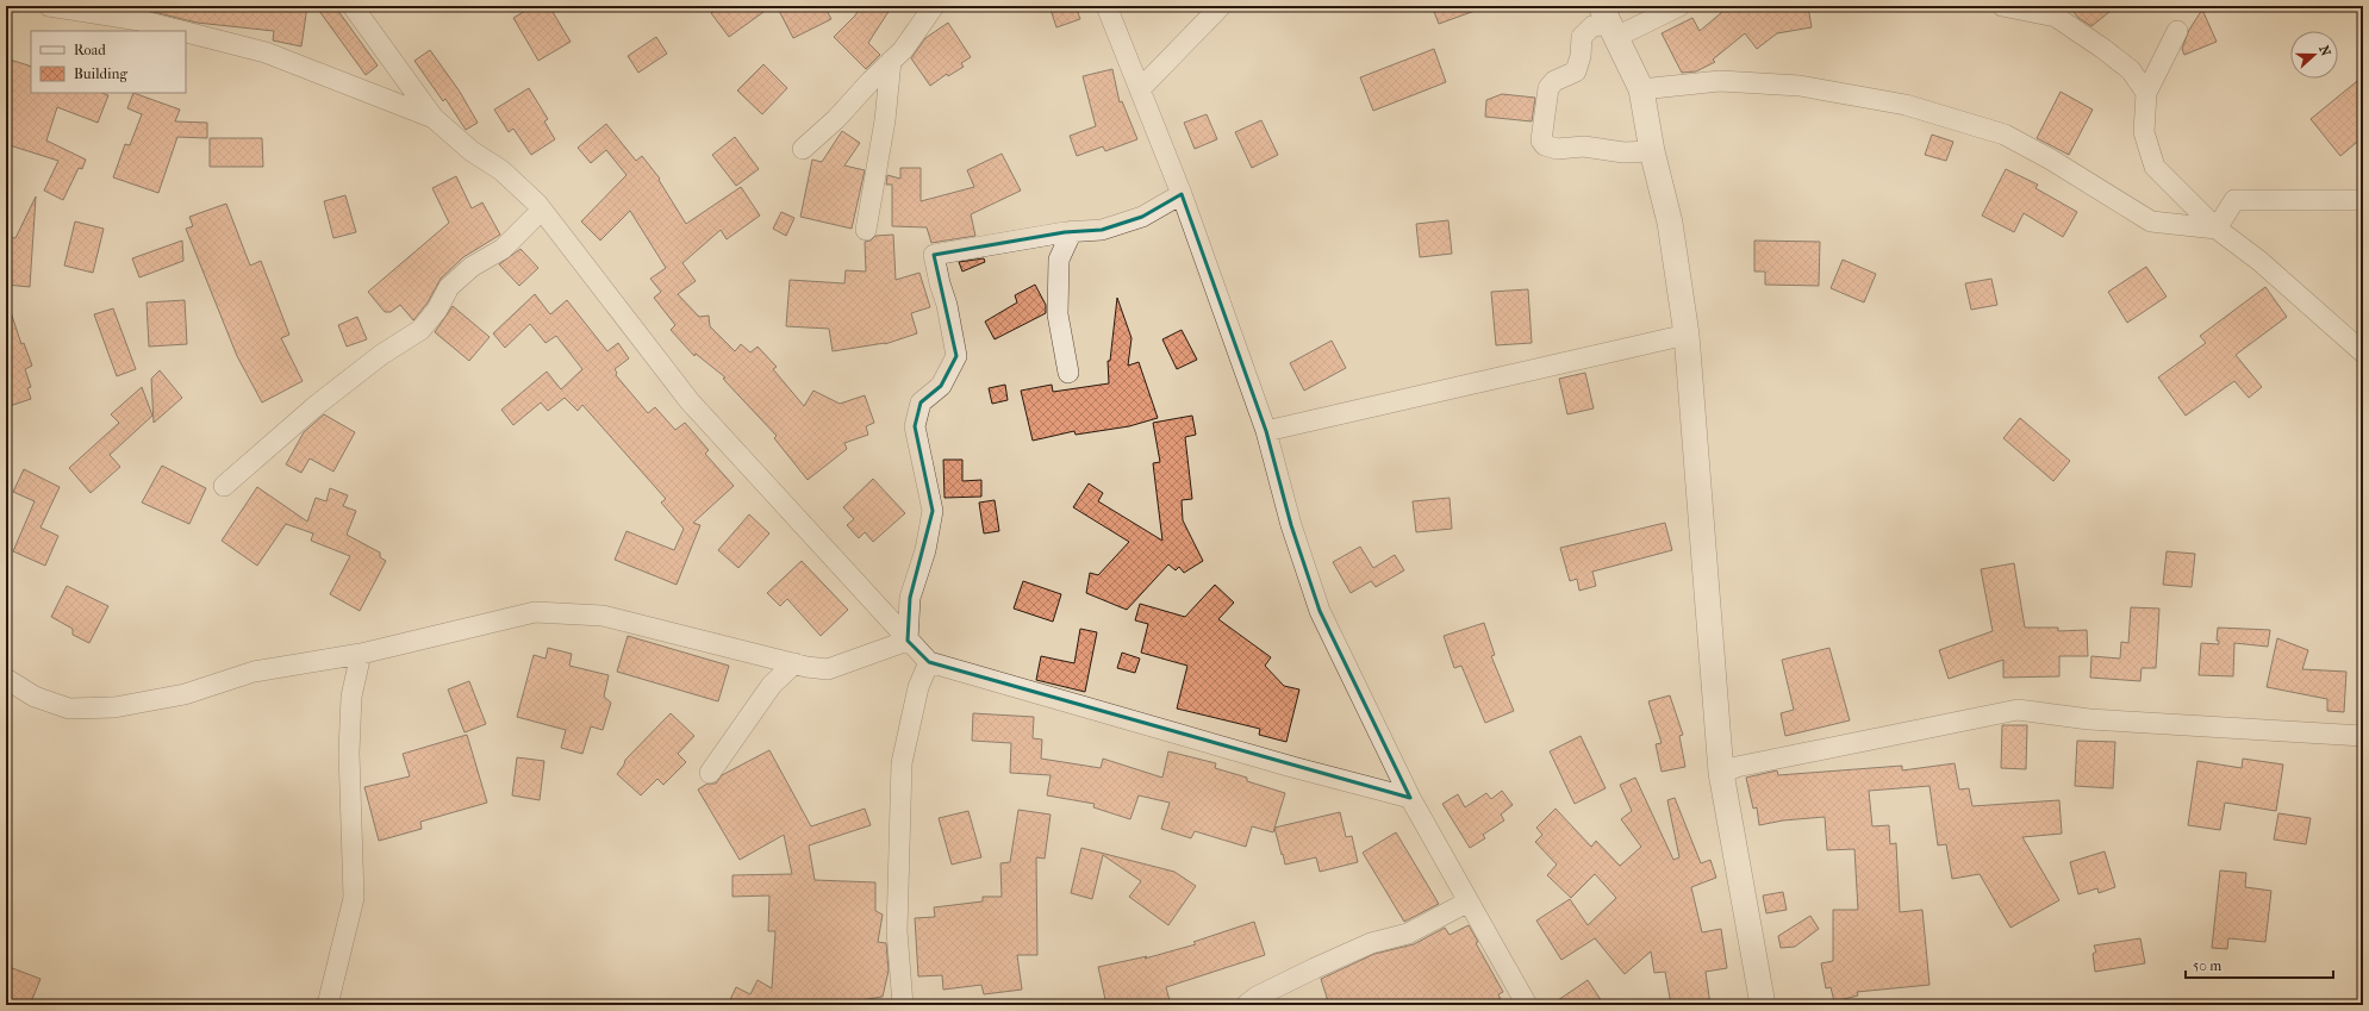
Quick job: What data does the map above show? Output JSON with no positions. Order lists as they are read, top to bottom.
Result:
{
  "legend": ["Road", "Building"],
  "scale_bar": "50 m",
  "north": "right"
}
